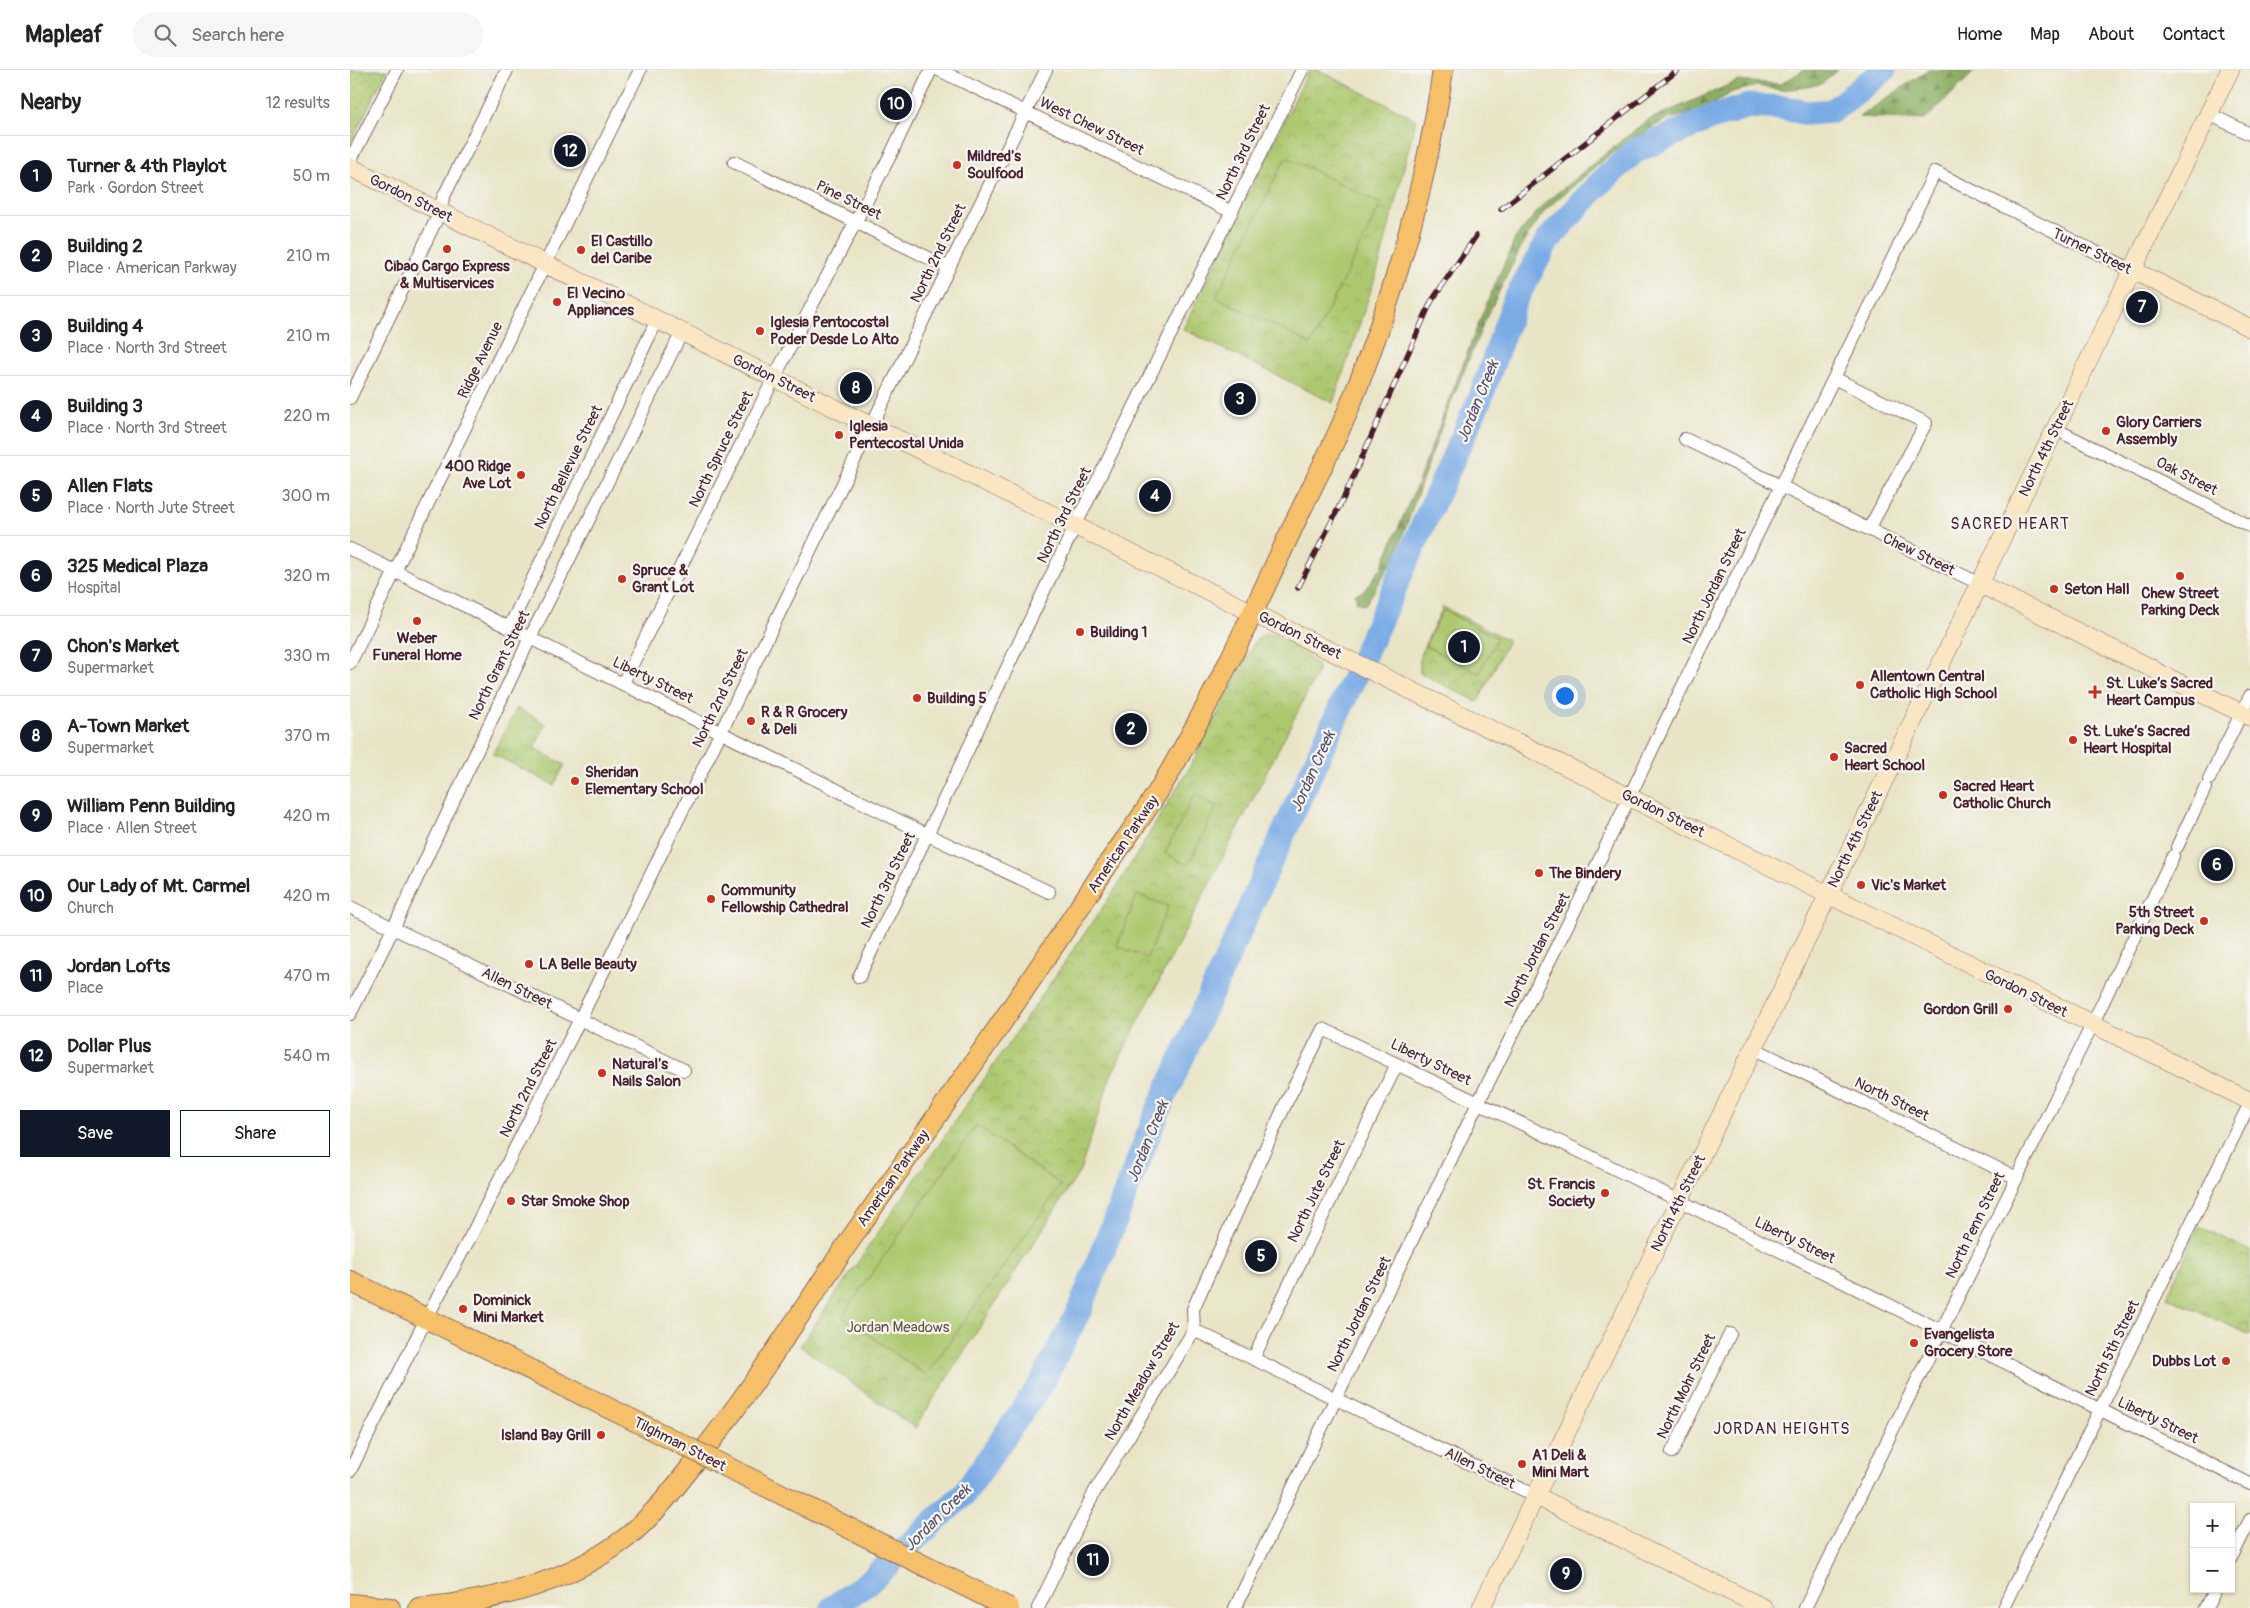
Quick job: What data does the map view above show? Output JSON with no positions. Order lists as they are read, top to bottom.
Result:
{
  "streets": {
    "main road": ["American Parkway", "Tilghman Street"],
    "street": [
      "West Chew Street",
      "North 3rd Street",
      "Gordon Street",
      "Pine Street",
      "Turner Street",
      "North 2nd Street",
      "Ridge Avenue",
      "North 4th Street",
      "North Spruce Street",
      "North Bellevue Street",
      "Oak Street",
      "Chew Street",
      "North Jordan Street",
      "North Grant Street",
      "Liberty Street",
      "Allen Street",
      "North Street",
      "North Jute Street",
      "North Penn Street",
      "North 5th Street",
      "North Meadow Street",
      "North Mohr Street"
    ]
  },
  "crossings": [
    ["West Chew Street", "North 3rd Street"],
    ["West Chew Street", "North 2nd Street"],
    ["North 3rd Street", "Gordon Street"],
    ["North 3rd Street", "Liberty Street"],
    ["Gordon Street", "North 2nd Street"],
    ["Gordon Street", "Ridge Avenue"],
    ["Gordon Street", "North 4th Street"],
    ["Gordon Street", "North Spruce Street"],
    ["Gordon Street", "North Bellevue Street"],
    ["Gordon Street", "North Jordan Street"],
    ["Gordon Street", "North Grant Street"],
    ["Gordon Street", "American Parkway"],
    ["Gordon Street", "North Penn Street"],
    ["Gordon Street", "North 5th Street"],
    ["Pine Street", "North 2nd Street"],
    ["Pine Street", "North Spruce Street"],
    ["Turner Street", "North 4th Street"],
    ["Turner Street", "North Jordan Street"],
    ["North 2nd Street", "Liberty Street"],
    ["North 2nd Street", "Allen Street"],
    ["North 2nd Street", "Tilghman Street"],
    ["Ridge Avenue", "Liberty Street"],
    ["North 4th Street", "Oak Street"],
    ["North 4th Street", "Chew Street"],
    ["North 4th Street", "Liberty Street"],
    ["North 4th Street", "Allen Street"],
    ["North 4th Street", "North Street"],
    ["North Spruce Street", "Liberty Street"],
    ["North Bellevue Street", "Liberty Street"],
    ["Chew Street", "North Jordan Street"],
    ["Chew Street", "North Penn Street"],
    ["North Jordan Street", "Liberty Street"],
    ["North Jordan Street", "Allen Street"],
    ["North Grant Street", "Liberty Street"],
    ["North Grant Street", "Allen Street"],
    ["Liberty Street", "North Jute Street"],
    ["Liberty Street", "North Penn Street"],
    ["Liberty Street", "North 5th Street"],
    ["Liberty Street", "North Meadow Street"],
    ["Allen Street", "North Jute Street"],
    ["Allen Street", "North Meadow Street"],
    ["North Street", "North Penn Street"]
  ],
  "districts": ["SACRED HEART", "JORDAN HEIGHTS"],
  "water": ["Jordan Creek"],
  "parks": ["Jordan Meadows"],
  "places": {
    "other": [
      "Mildred's Soulfood",
      "Cibao Cargo Express & Multiservices",
      "El Castillo del Caribe",
      "El Vecino Appliances",
      "Iglesia Pentocostal Poder Desde Lo Alto",
      "Glory Carriers Assembly",
      "Iglesia Pentecostal Unida",
      "400 Ridge Ave Lot",
      "Chew Street Parking Deck",
      "Spruce & Grant Lot",
      "Seton Hall",
      "Weber Funeral Home",
      "Building 1",
      "Allentown Central Catholic High School",
      "Building 5",
      "R & R Grocery & Deli",
      "St. Luke’s Sacred Heart Hospital",
      "Sacred Heart School",
      "Sheridan Elementary School",
      "Sacred Heart Catholic Church",
      "The Bindery",
      "Vic's Market",
      "Community Fellowship Cathedral",
      "5th Street Parking Deck",
      "LA Belle Beauty",
      "Gordon Grill",
      "Natural's Nails Salon",
      "St. Francis Society",
      "Star Smoke Shop",
      "Dominick Mini Market",
      "Evangelista Grocery Store",
      "Dubbs Lot",
      "Island Bay Grill",
      "A1 Deli & Mini Mart"
    ],
    "health": ["St. Luke’s Sacred Heart Campus"]
  },
  "page": {
    "header": "Mapleaf",
    "search": "Search here",
    "nav": [
      "Home",
      "Map",
      "About",
      "Contact"
    ],
    "heading": ["Nearby", "12 results"],
    "pins": [
      "10",
      "12",
      "7",
      "8",
      "3",
      "4",
      "1",
      "2",
      "6",
      "5",
      "11",
      "9"
    ],
    "list": [
      {
        "mark": "1",
        "name": "Turner & 4th Playlot",
        "note": "Park · Gordon Street",
        "value": "50 m"
      },
      {
        "mark": "2",
        "name": "Building 2",
        "note": "Place · American Parkway",
        "value": "210 m"
      },
      {
        "mark": "3",
        "name": "Building 4",
        "note": "Place · North 3rd Street",
        "value": "210 m"
      },
      {
        "mark": "4",
        "name": "Building 3",
        "note": "Place · North 3rd Street",
        "value": "220 m"
      },
      {
        "mark": "5",
        "name": "Allen Flats",
        "note": "Place · North Jute Street",
        "value": "300 m"
      },
      {
        "mark": "6",
        "name": "325 Medical Plaza",
        "note": "Hospital",
        "value": "320 m"
      },
      {
        "mark": "7",
        "name": "Chon's Market",
        "note": "Supermarket",
        "value": "330 m"
      },
      {
        "mark": "8",
        "name": "A-Town Market",
        "note": "Supermarket",
        "value": "370 m"
      },
      {
        "mark": "9",
        "name": "William Penn Building",
        "note": "Place · Allen Street",
        "value": "420 m"
      },
      {
        "mark": "10",
        "name": "Our Lady of Mt. Carmel",
        "note": "Church",
        "value": "420 m"
      },
      {
        "mark": "11",
        "name": "Jordan Lofts",
        "note": "Place",
        "value": "470 m"
      },
      {
        "mark": "12",
        "name": "Dollar Plus",
        "note": "Supermarket",
        "value": "540 m"
      }
    ],
    "buttons": ["Save", "Share"],
    "map_buttons": ["+", "−"]
  }
}
